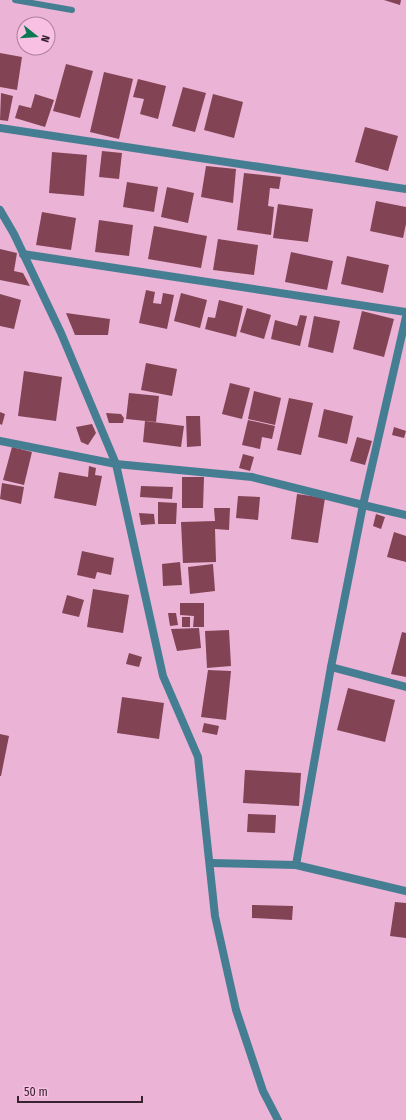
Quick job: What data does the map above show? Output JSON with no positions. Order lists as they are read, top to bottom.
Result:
{
  "scale_bar": "50 m",
  "north": "right"
}
